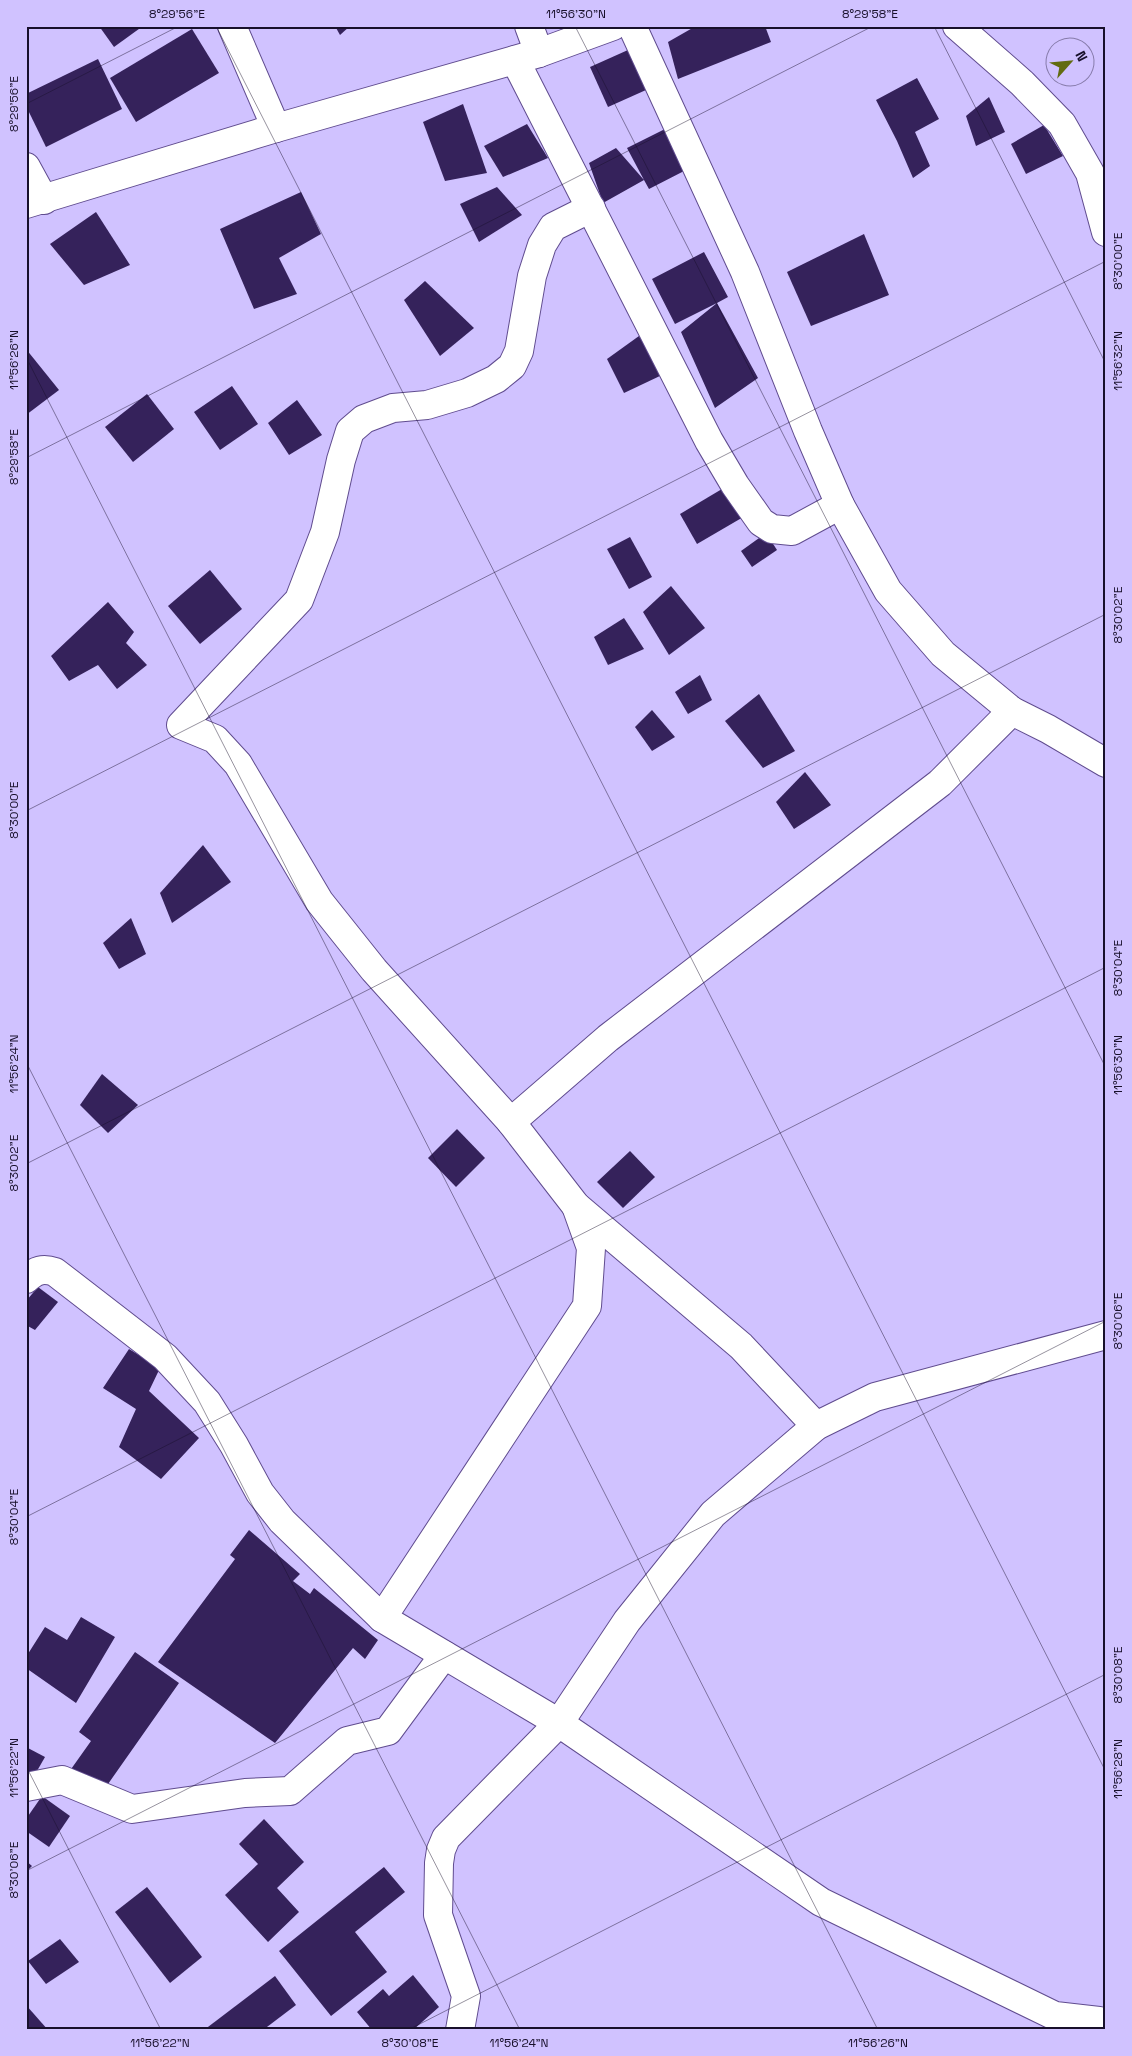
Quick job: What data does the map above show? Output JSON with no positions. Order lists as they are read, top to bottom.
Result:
{
  "north": "top right",
  "coordinates": [
    "8°29'56\"E",
    "11°56'30\"N",
    "8°29'58\"E",
    "8°30'00\"E",
    "11°56'26\"N",
    "11°56'32\"N",
    "8°30'02\"E",
    "8°30'04\"E",
    "11°56'24\"N",
    "8°30'06\"E",
    "8°30'08\"E",
    "11°56'22\"N",
    "11°56'28\"N"
  ]
}
